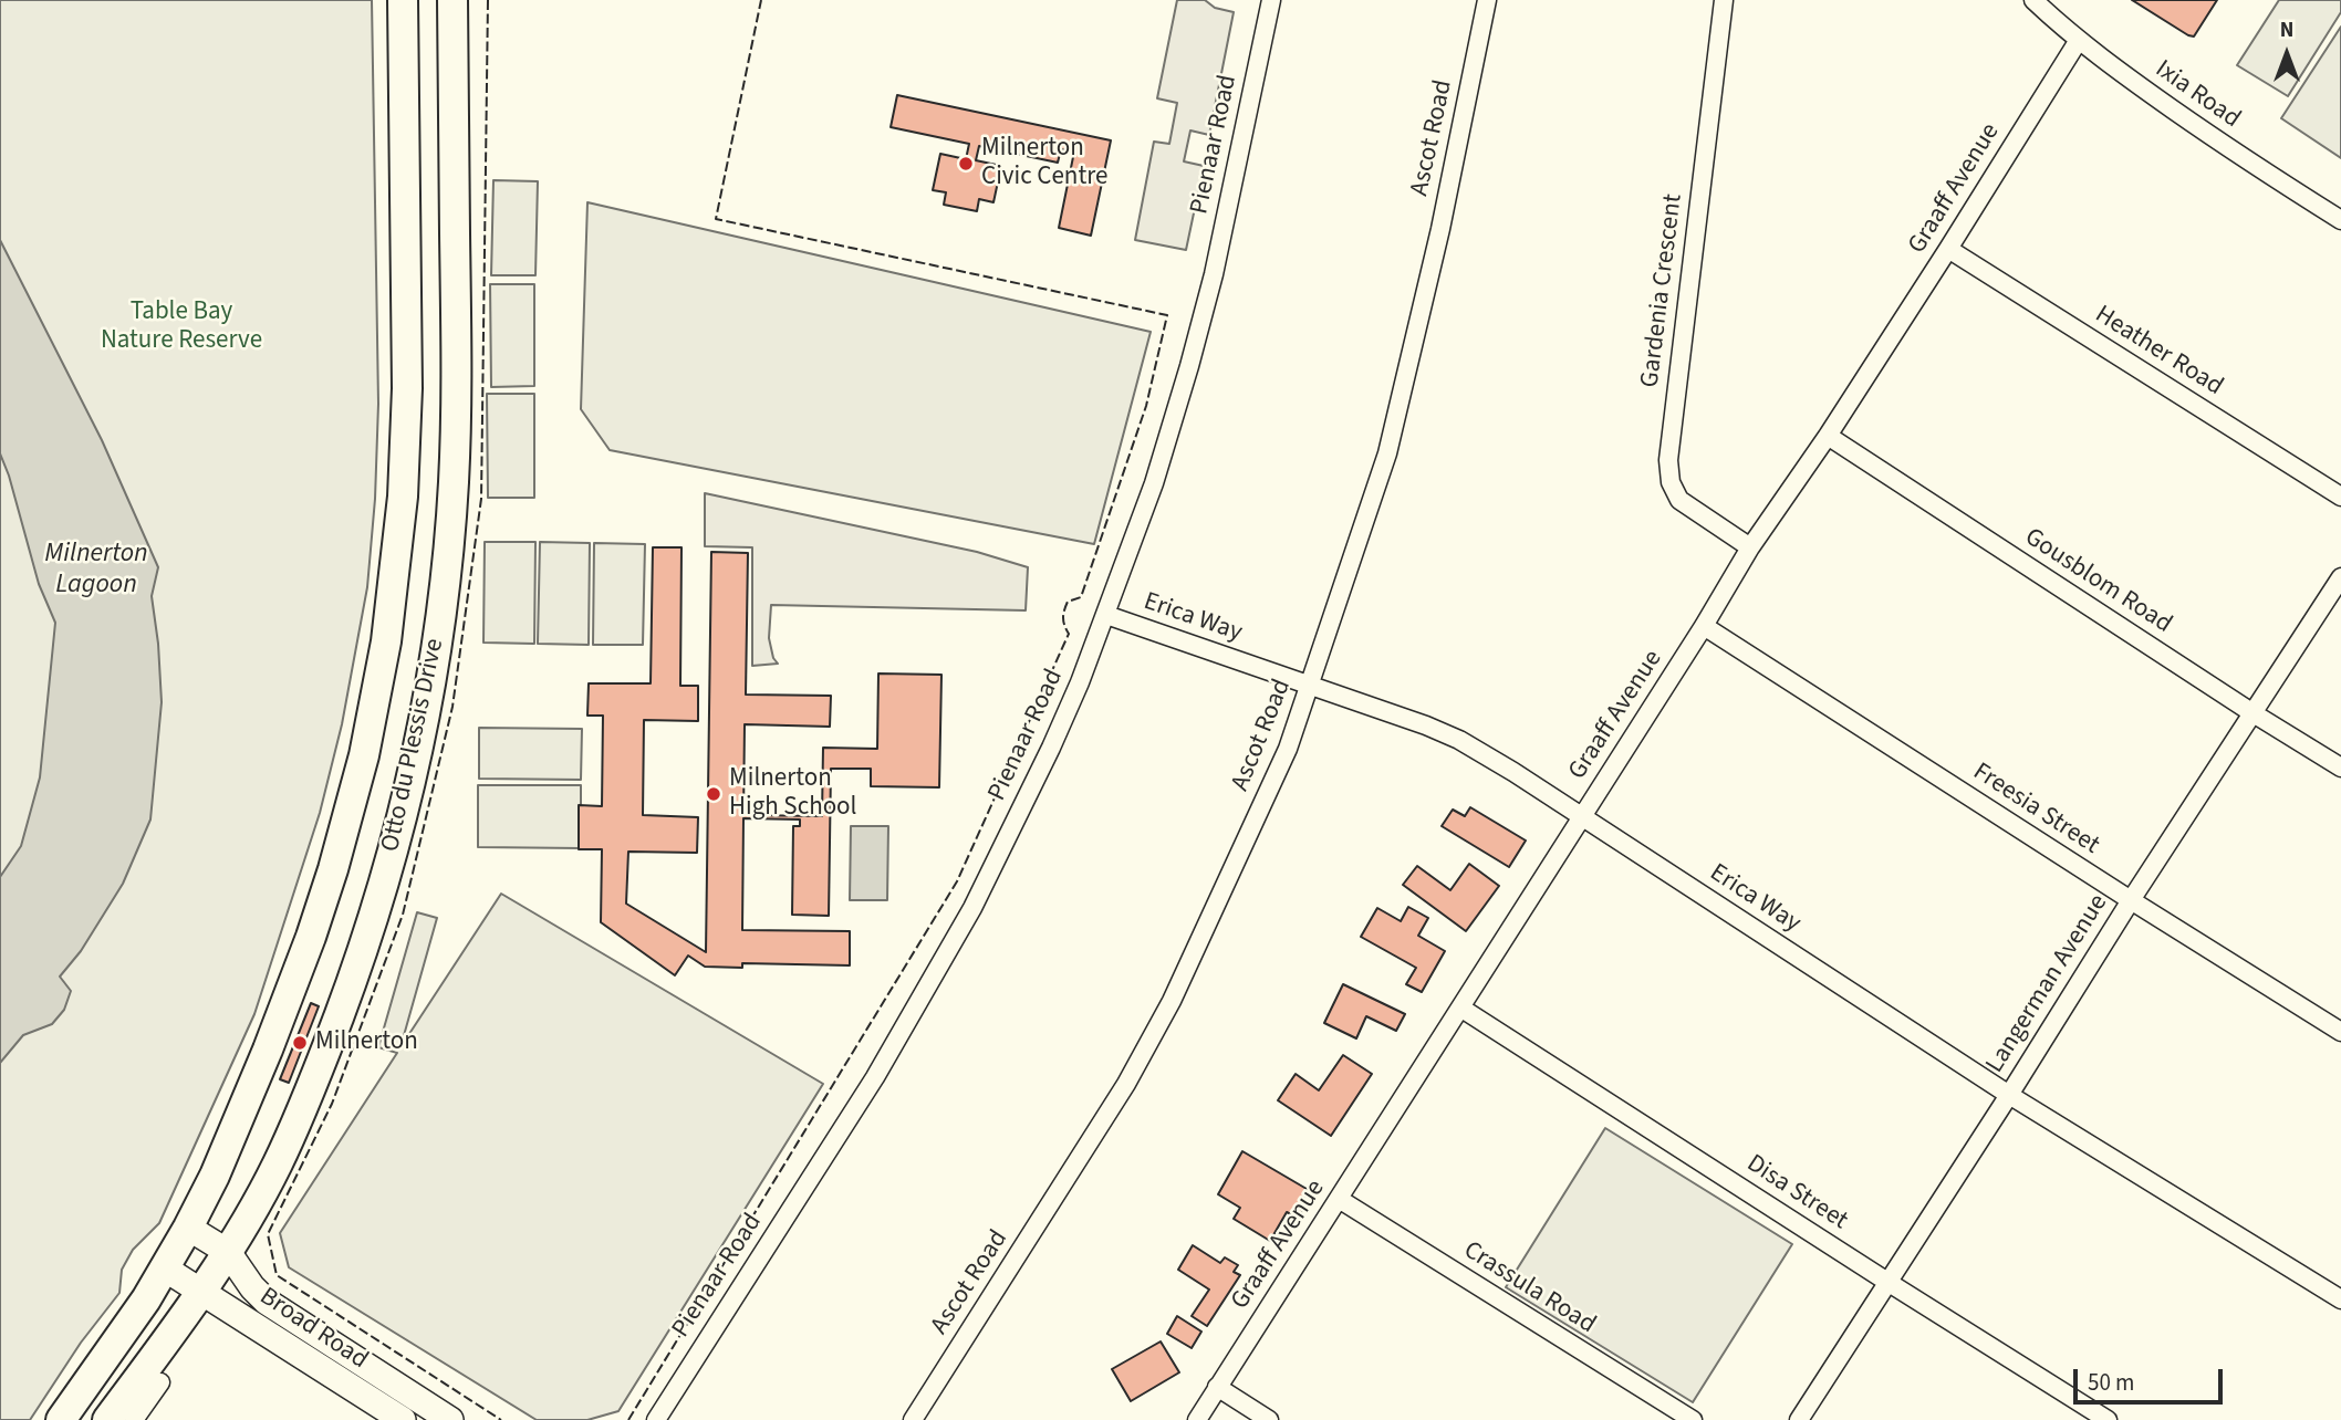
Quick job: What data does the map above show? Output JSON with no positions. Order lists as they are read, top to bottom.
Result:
{
  "streets": {
    "main road": ["Otto du Plessis Drive"],
    "street": [
      "Ixia Road",
      "Ascot Road",
      "Pienaar Road",
      "Graaff Avenue",
      "Gardenia Crescent",
      "Heather Road",
      "Gousblom Road",
      "Erica Way",
      "Freesia Street",
      "Langerman Avenue",
      "Disa Street",
      "Crassula Road",
      "Broad Road"
    ]
  },
  "crossings": [
    ["Ixia Road", "Graaff Avenue"],
    ["Ascot Road", "Erica Way"],
    ["Pienaar Road", "Erica Way"],
    ["Graaff Avenue", "Gardenia Crescent"],
    ["Graaff Avenue", "Heather Road"],
    ["Graaff Avenue", "Gousblom Road"],
    ["Graaff Avenue", "Erica Way"],
    ["Graaff Avenue", "Freesia Street"],
    ["Graaff Avenue", "Disa Street"],
    ["Graaff Avenue", "Crassula Road"],
    ["Gousblom Road", "Langerman Avenue"],
    ["Erica Way", "Langerman Avenue"],
    ["Otto du Plessis Drive", "Broad Road"],
    ["Freesia Street", "Langerman Avenue"],
    ["Langerman Avenue", "Disa Street"]
  ],
  "water": ["Milnerton Lagoon"],
  "parks": ["Table Bay Nature Reserve"],
  "places": ["Milnerton Civic Centre", "Milnerton High School", "Milnerton"],
  "scale_bar": "50 m",
  "north": "top"
}
